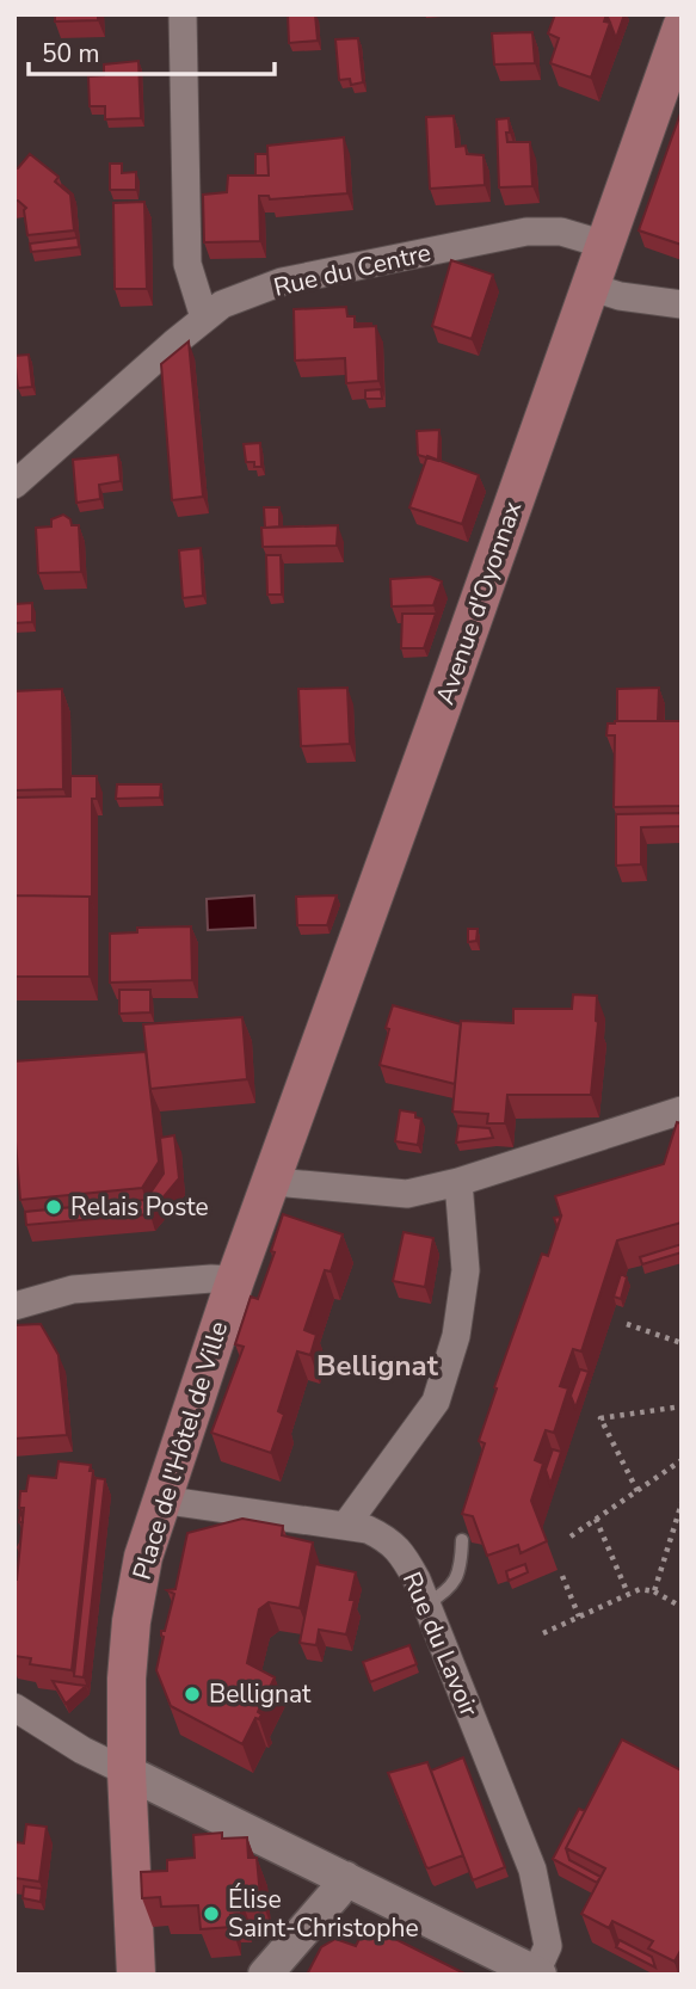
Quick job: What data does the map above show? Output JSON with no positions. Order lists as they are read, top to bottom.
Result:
{
  "streets": {
    "main road": ["Avenue d'Oyonnax", "Place de l'Hôtel de Ville"],
    "street": ["Rue du Centre", "Rue du Lavoir"]
  },
  "crossings": [
    ["Rue du Centre", "Avenue d'Oyonnax"],
    ["Avenue d'Oyonnax", "Place de l'Hôtel de Ville"],
    ["Place de l'Hôtel de Ville", "Rue du Lavoir"]
  ],
  "districts": ["Bellignat"],
  "places": ["Relais Poste", "Bellignat", "Élise Saint-Christophe"],
  "scale_bar": "50 m"
}
